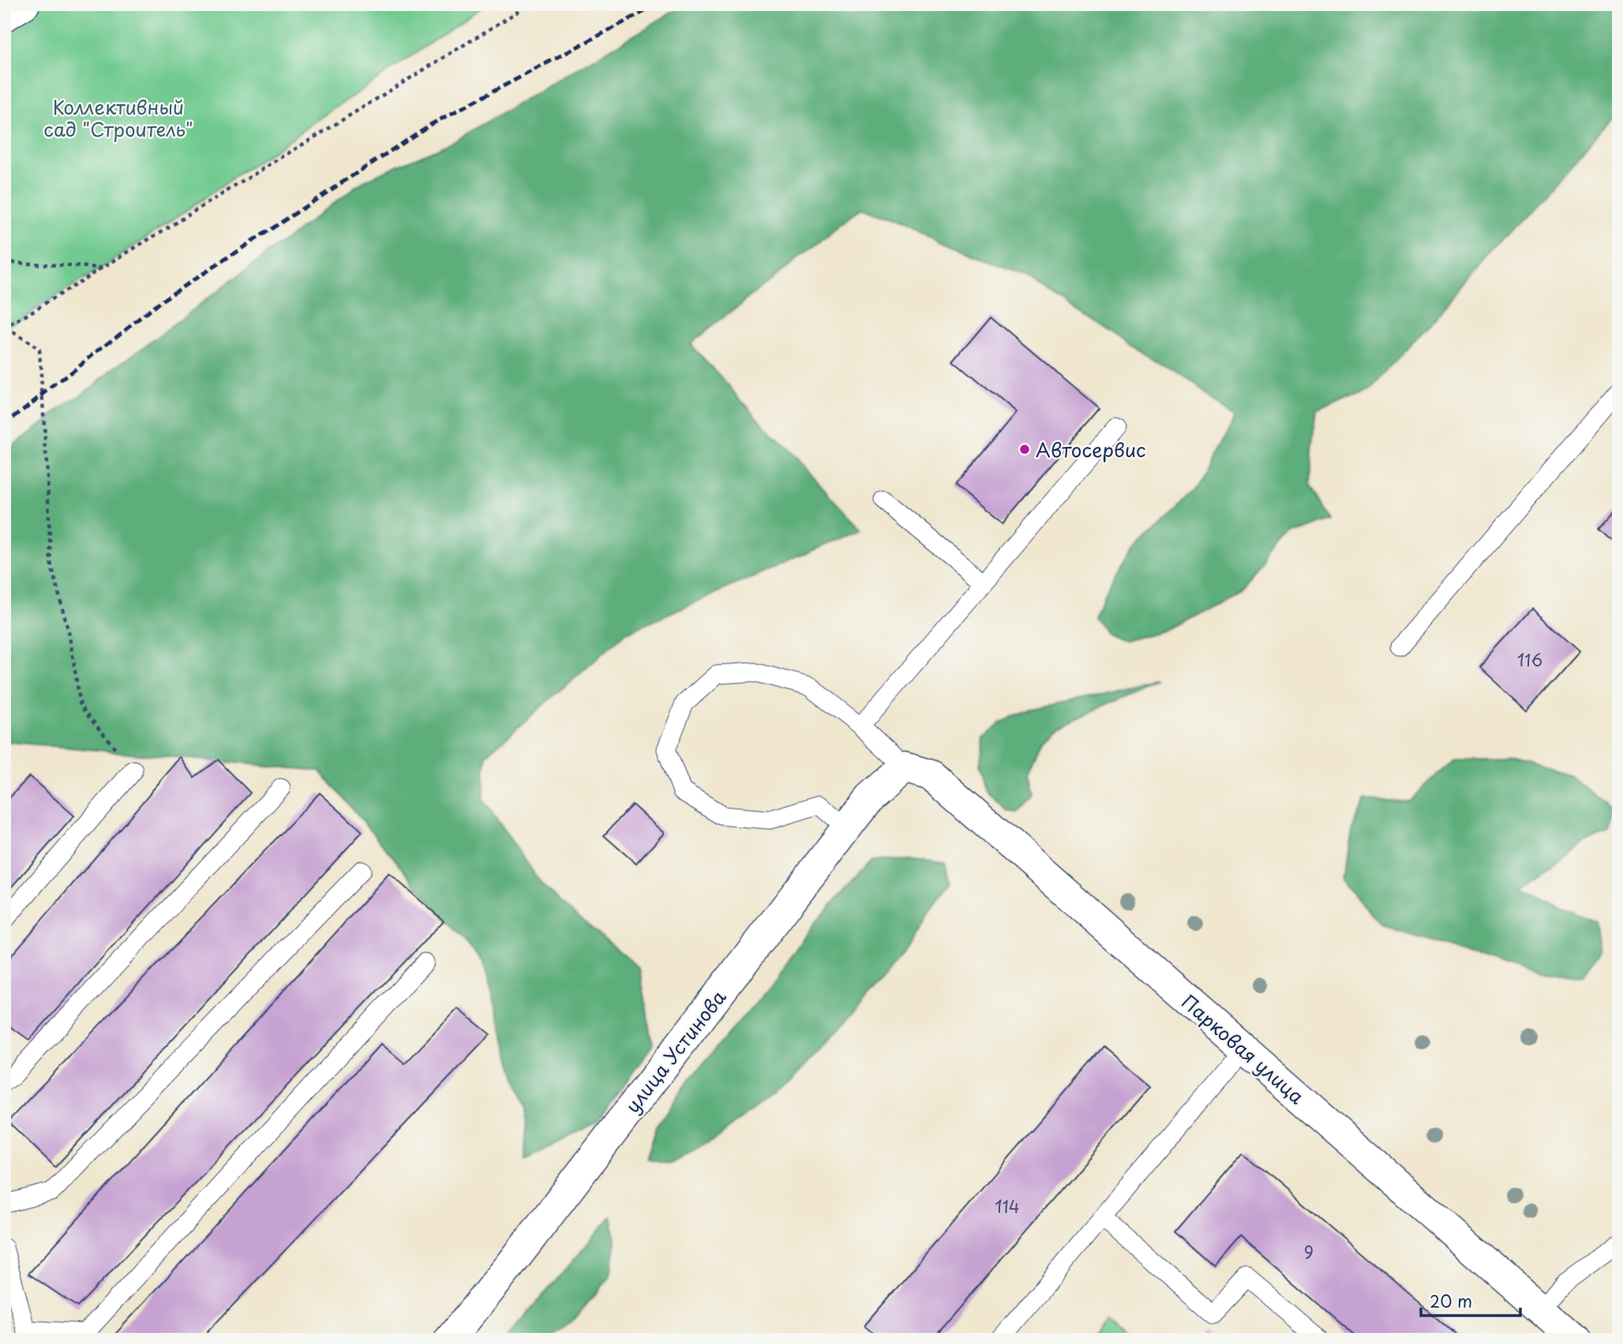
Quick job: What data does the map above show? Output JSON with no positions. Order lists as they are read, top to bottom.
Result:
{
  "streets": {
    "street": ["Парковая улица", "улица Устинова"]
  },
  "crossings": [
    ["Парковая улица", "улица Устинова"]
  ],
  "parks": ["Коллективный сад \"Строитель\""],
  "places": ["Автосервис"],
  "house_numbers": ["116", "114", "9"],
  "scale_bar": "20 m"
}
